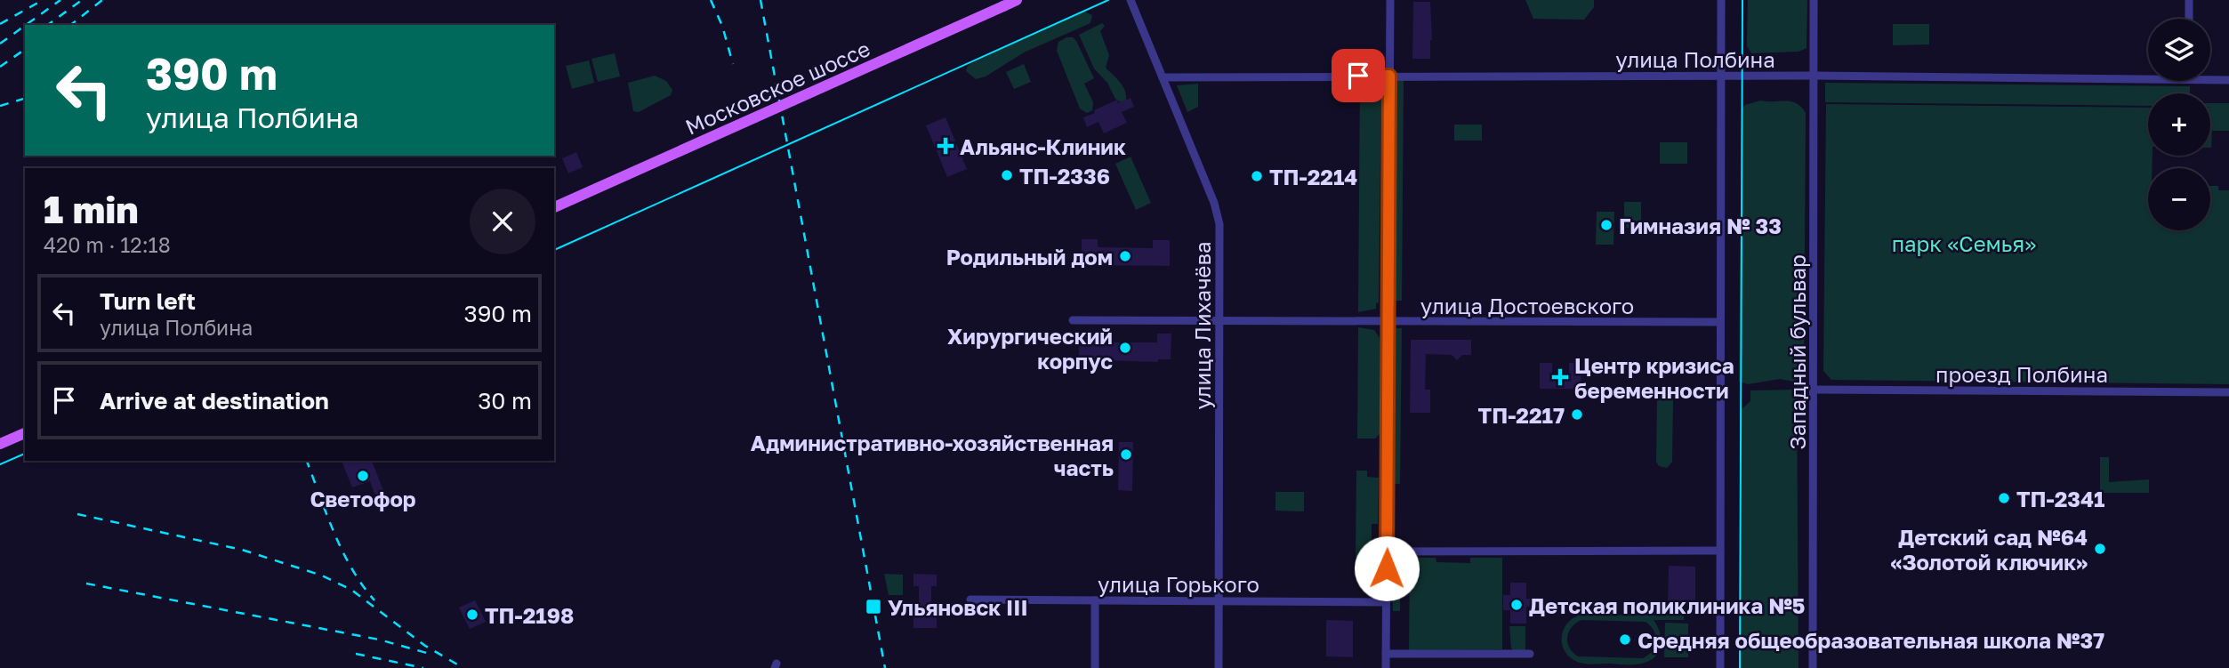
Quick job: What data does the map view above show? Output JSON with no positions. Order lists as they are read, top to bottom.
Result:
{
  "streets": {
    "main road": ["Московское шоссе"],
    "street": [
      "улица Полбина",
      "улица Достоевского",
      "улица Лихачёва",
      "Западный бульвар",
      "проезд Полбина",
      "улица Горького"
    ]
  },
  "crossings": [
    ["улица Полбина", "улица Лихачёва"],
    ["улица Полбина", "Западный бульвар"],
    ["улица Достоевского", "улица Лихачёва"],
    ["улица Лихачёва", "улица Горького"],
    ["Западный бульвар", "проезд Полбина"]
  ],
  "parks": ["парк «Семья»"],
  "places": {
    "health": ["Альянс-Клиник", "Центр кризиса беременности"],
    "other": [
      "ТП-2336",
      "ТП-2214",
      "Гимназия № 33",
      "Родильный дом",
      "Хирургический корпус",
      "ТП-2217",
      "Административно-хозяйственная часть",
      "Светофор",
      "ТП-2341",
      "Детский сад №64 «Золотой ключик»",
      "Детская поликлиника №5",
      "ТП-2198",
      "Средняя общеобразовательная школа №37"
    ],
    "transit": ["Ульяновск III"]
  },
  "page": {
    "map_buttons": ["+", "−"],
    "turn": ["390 m", "улица Полбина"],
    "heading": ["1 min", "420 m · 12:18"],
    "list": [
      {
        "name": "Turn left",
        "note": "улица Полбина",
        "value": "390 m"
      },
      {
        "name": "Arrive at destination",
        "value": "30 m"
      }
    ]
  }
}
